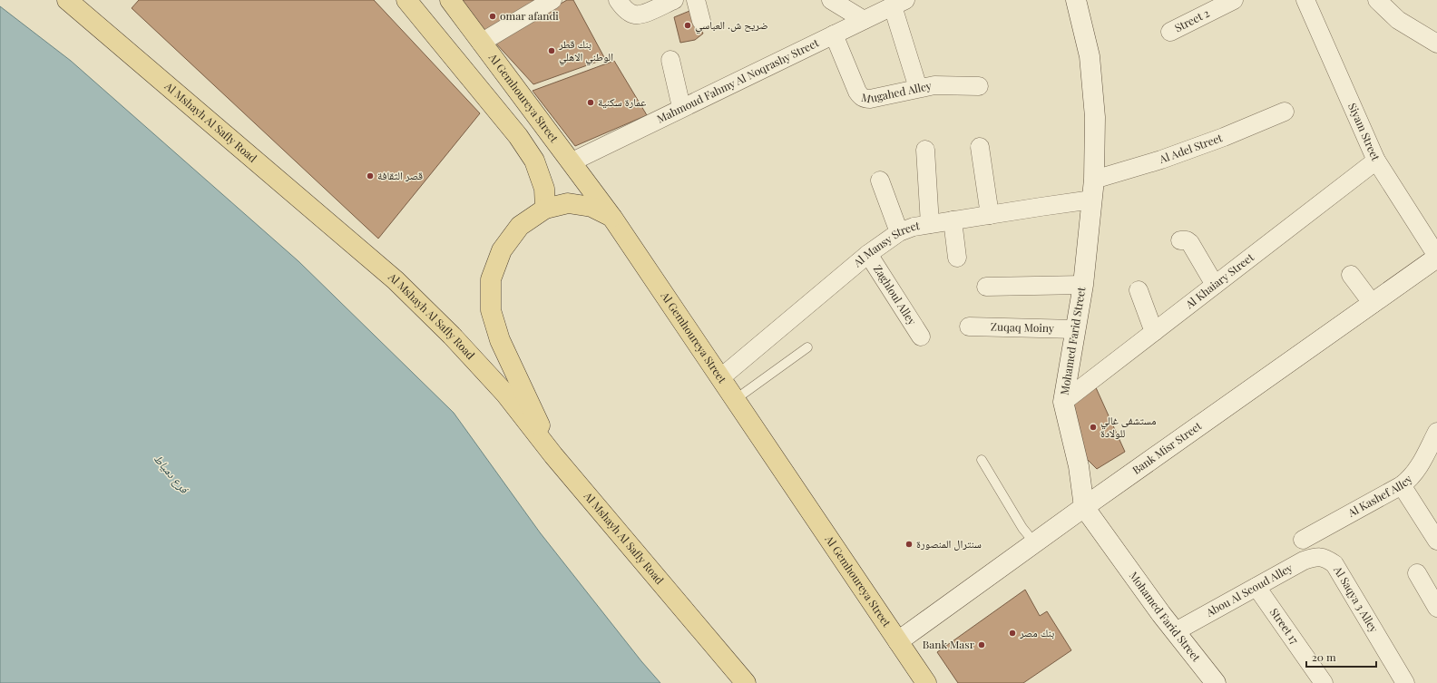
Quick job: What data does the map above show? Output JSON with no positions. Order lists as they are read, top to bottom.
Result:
{
  "streets": {
    "main road": ["Al Gemhoureya Street", "Al Mshayh Al Safly Road"],
    "street": [
      "Street 2",
      "Mahmoud Fahmy Al Noqrashy Street",
      "Mugahed Alley",
      "Siyam Street",
      "Al Adel Street",
      "Al Mansy Street",
      "Al Khaiary Street",
      "Zaghloul Alley",
      "Zuqaq Moiny",
      "Mohamed Farid Street",
      "Bank Misr Street",
      "Al Kashef Alley",
      "Abou Al Seoud Alley",
      "Al Saqya 3 Alley",
      "Street 17"
    ]
  },
  "crossings": [
    ["Mahmoud Fahmy Al Noqrashy Street", "Mugahed Alley"],
    ["Mahmoud Fahmy Al Noqrashy Street", "Al Gemhoureya Street"],
    ["Al Gemhoureya Street", "Al Mansy Street"],
    ["Al Gemhoureya Street", "Bank Misr Street"],
    ["Siyam Street", "Al Khaiary Street"],
    ["Siyam Street", "Bank Misr Street"],
    ["Al Adel Street", "Mohamed Farid Street"],
    ["Al Mansy Street", "Zaghloul Alley"],
    ["Al Mansy Street", "Mohamed Farid Street"],
    ["Al Khaiary Street", "Mohamed Farid Street"],
    ["Zuqaq Moiny", "Mohamed Farid Street"],
    ["Mohamed Farid Street", "Bank Misr Street"],
    ["Mohamed Farid Street", "Abou Al Seoud Alley"],
    ["Abou Al Seoud Alley", "Al Saqya 3 Alley"],
    ["Abou Al Seoud Alley", "Street 17"]
  ],
  "water": ["فرع دمياط"],
  "places": [
    "omar afandi",
    "ضريح ش. العباسي",
    "بنك قطر الوطني الاهلي",
    "عمارة سكنية",
    "قصر الثقافة",
    "مستشفى غالي للولادة",
    "سنترال المنصورة",
    "بنك مصر",
    "Bank Masr"
  ],
  "scale_bar": "20 m"
}
